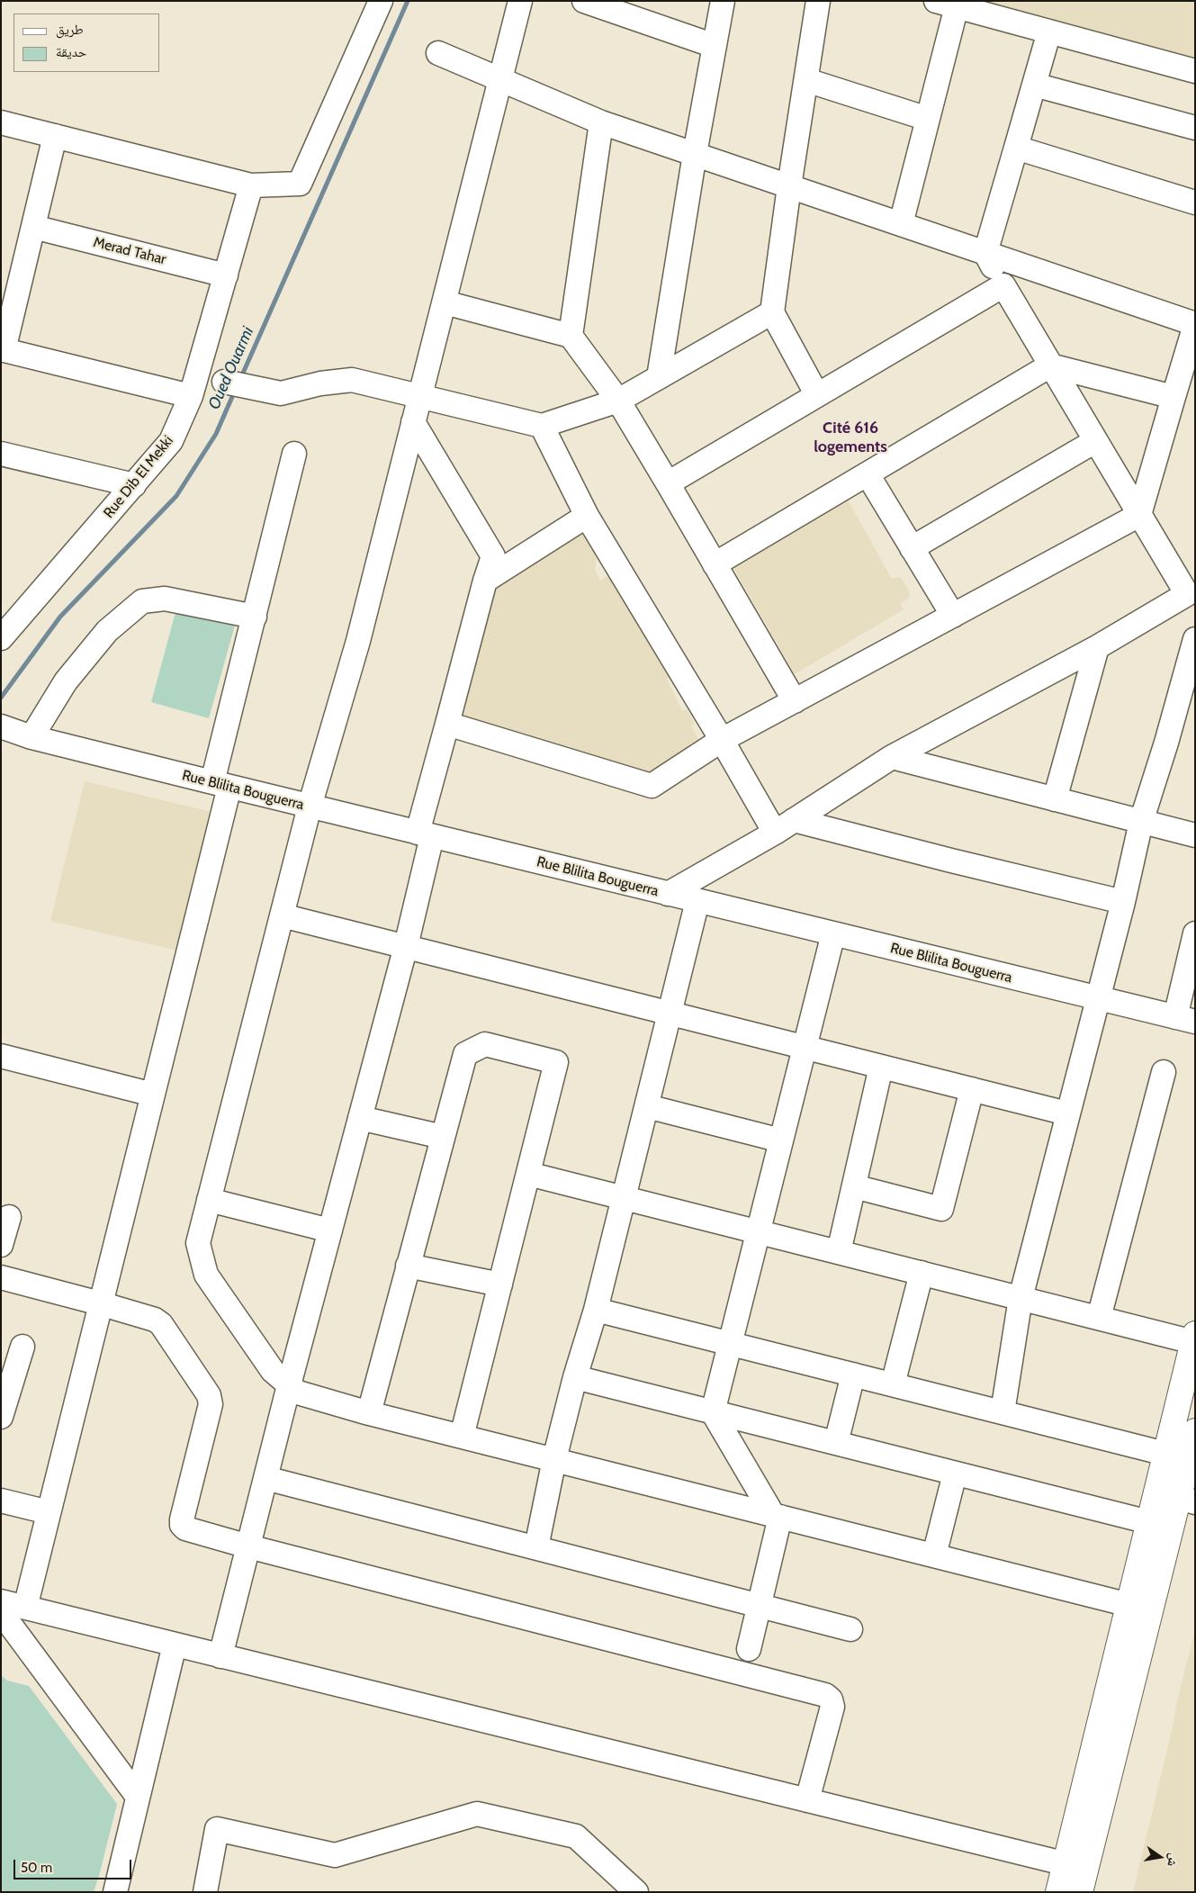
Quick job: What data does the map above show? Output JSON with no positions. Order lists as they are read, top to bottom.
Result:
{
  "streets": {
    "street": ["Merad Tahar", "Rue Dib El Mekki", "Rue Blilita Bouguerra"]
  },
  "crossings": [
    ["Merad Tahar", "Rue Dib El Mekki"]
  ],
  "districts": ["Cité 616 logements"],
  "water": ["Oued Ouarmi"],
  "legend": ["طريق", "حديقة"],
  "scale_bar": "50 m",
  "north": "right"
}
